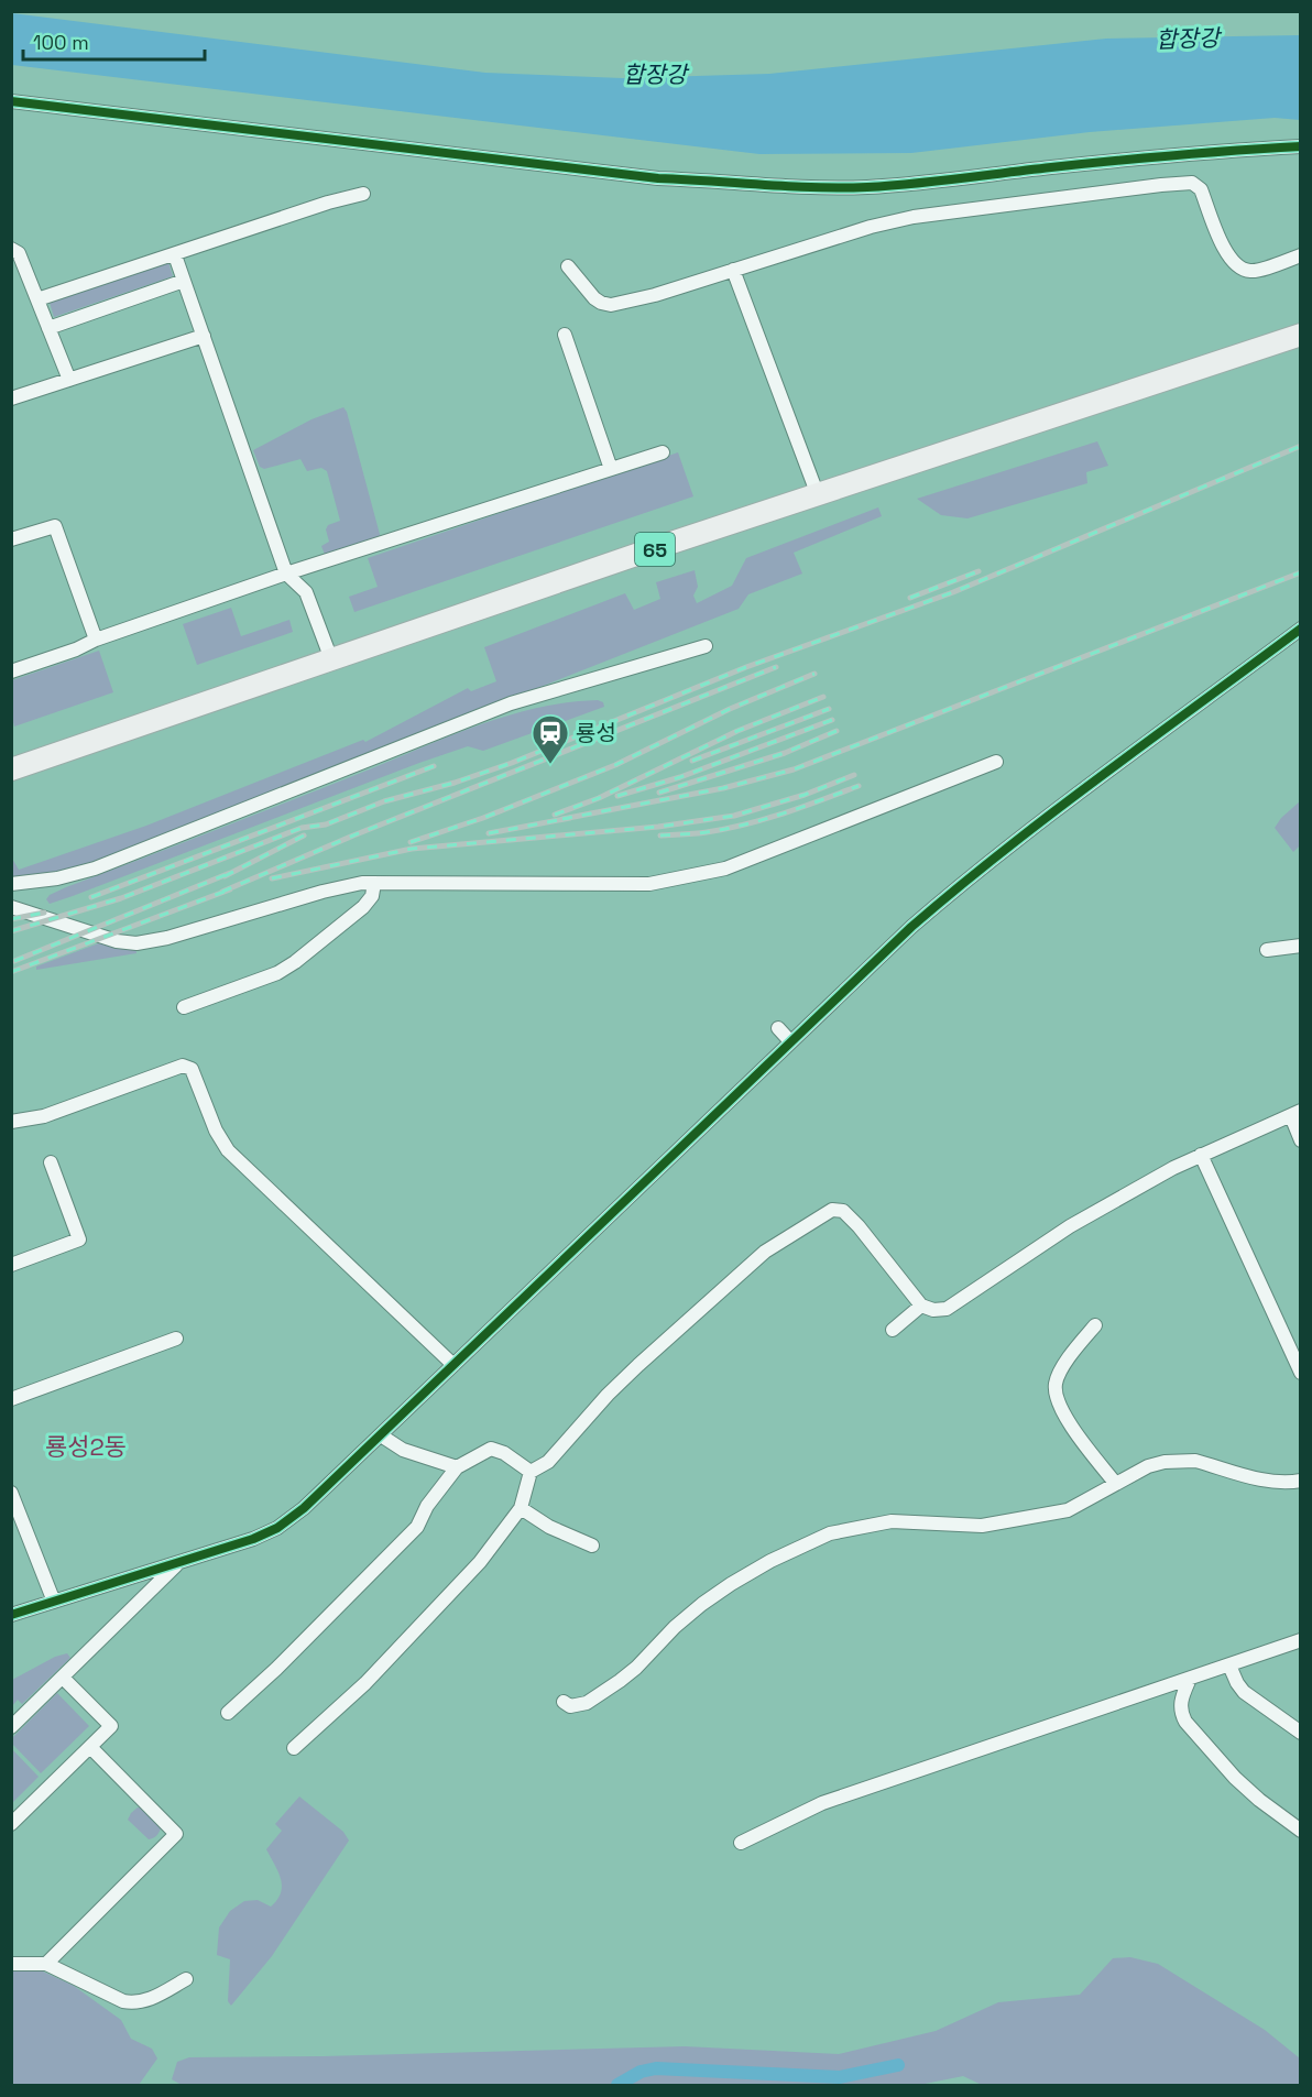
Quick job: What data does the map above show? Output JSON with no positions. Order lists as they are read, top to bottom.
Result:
{
  "streets": {
    "main road": ["65"]
  },
  "districts": ["룡성2동"],
  "water": ["합장강"],
  "places": {
    "station": ["룡성"]
  },
  "scale_bar": "100 m"
}
